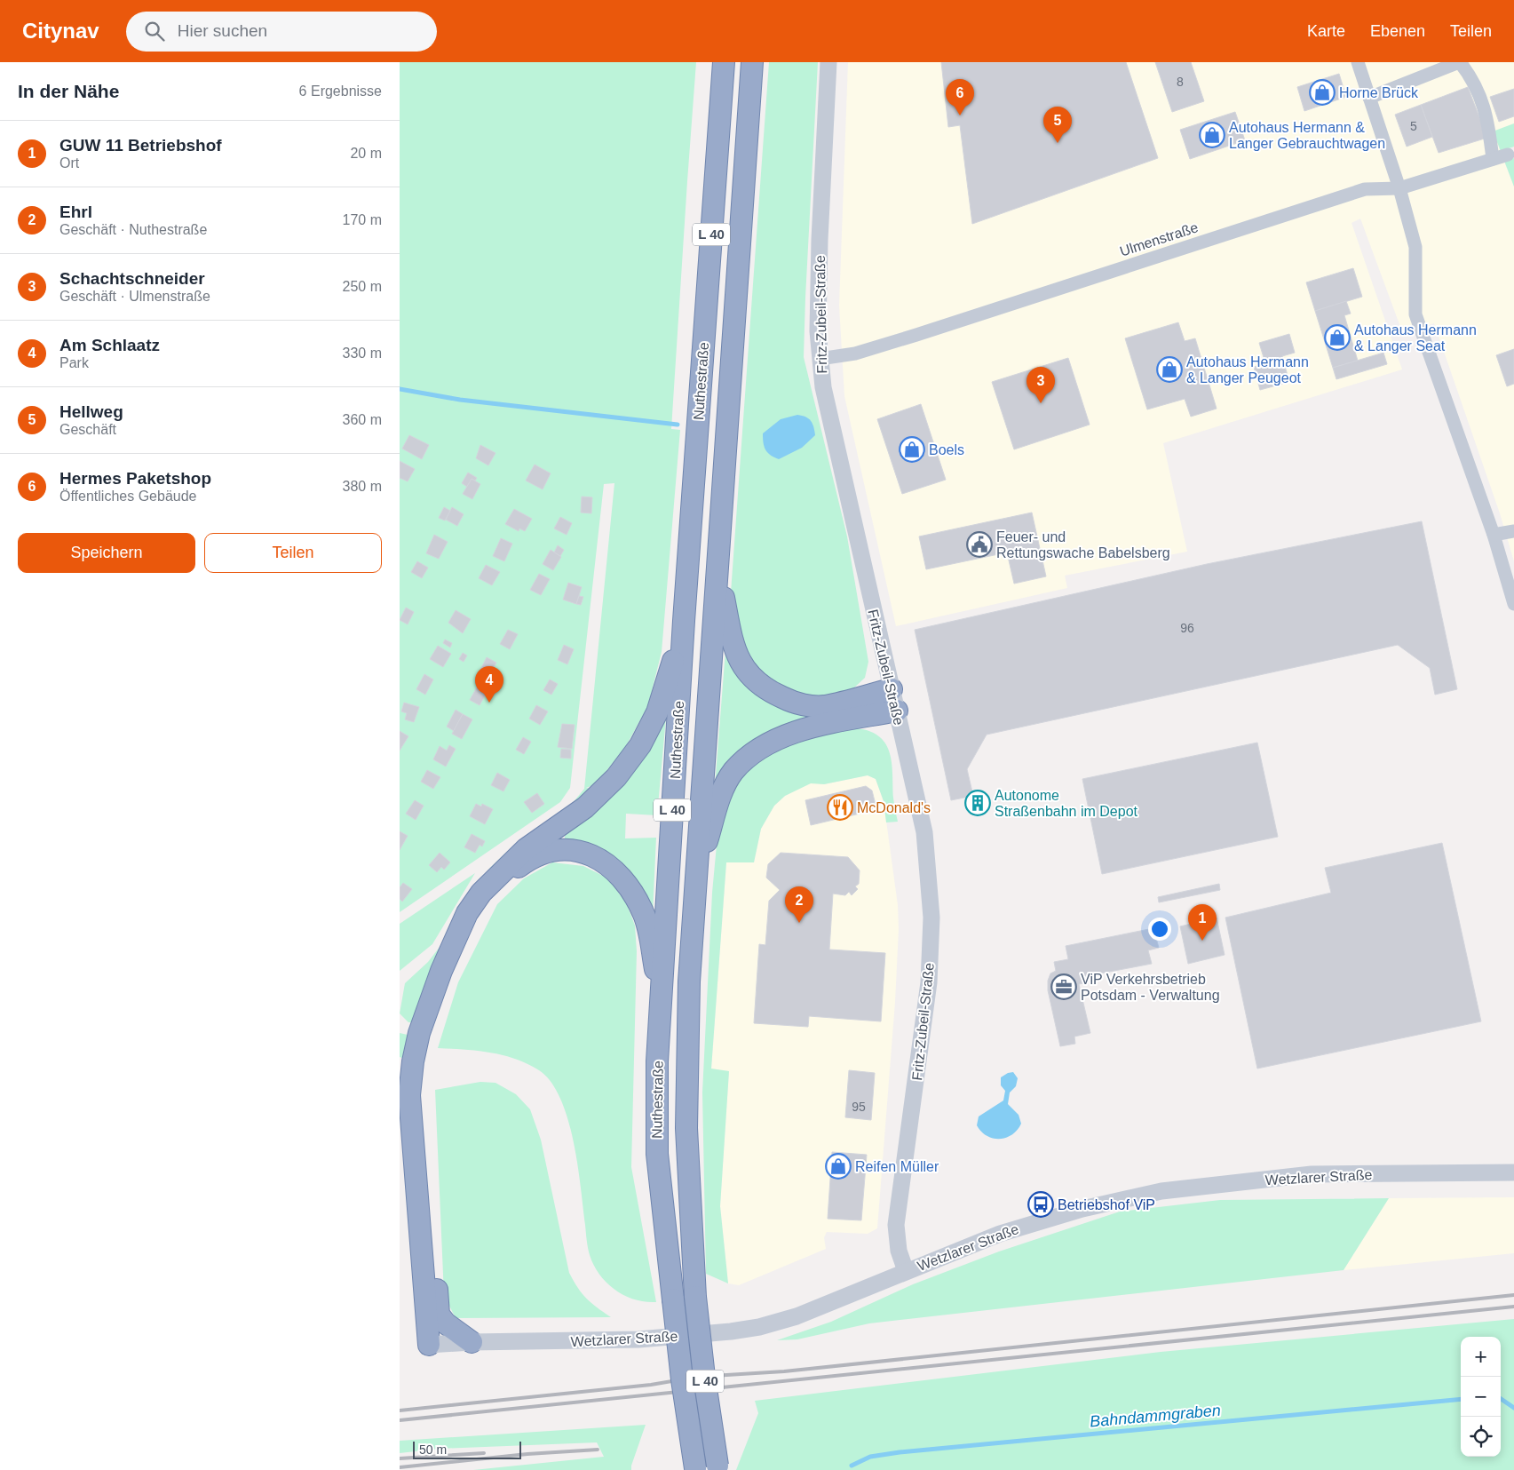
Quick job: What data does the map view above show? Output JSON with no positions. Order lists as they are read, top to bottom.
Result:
{
  "streets": {
    "highway": ["L 40", "Nuthestraße"],
    "street": ["Ulmenstraße", "Fritz-Zubeil-Straße", "Wetzlarer Straße"]
  },
  "crossings": [
    ["Ulmenstraße", "Fritz-Zubeil-Straße"],
    ["Fritz-Zubeil-Straße", "Wetzlarer Straße"]
  ],
  "water": ["Bahndammgraben"],
  "places": {
    "shop": [
      "Horne Brück",
      "Autohaus Hermann & Langer Gebrauchtwagen",
      "Autohaus Hermann & Langer Seat",
      "Autohaus Hermann & Langer Peugeot",
      "Boels",
      "Reifen Müller"
    ],
    "public building": ["Feuer- und Rettungswache Babelsberg"],
    "building": ["Autonome Straßenbahn im Depot"],
    "restaurant": ["McDonald's"],
    "office": ["ViP Verkehrsbetrieb Potsdam - Verwaltung"],
    "bus stop": ["Betriebshof ViP"]
  },
  "house_numbers": [
    "8",
    "5",
    "96",
    "95"
  ],
  "scale_bar": "50 m",
  "page": {
    "header": "Citynav",
    "search": "Hier suchen",
    "nav": ["Karte", "Ebenen", "Teilen"],
    "heading": ["In der Nähe", "6 Ergebnisse"],
    "pins": [
      "6",
      "5",
      "3",
      "4",
      "2",
      "1"
    ],
    "list": [
      {
        "mark": "1",
        "name": "GUW 11 Betriebshof",
        "note": "Ort",
        "value": "20 m"
      },
      {
        "mark": "2",
        "name": "Ehrl",
        "note": "Geschäft · Nuthestraße",
        "value": "170 m"
      },
      {
        "mark": "3",
        "name": "Schachtschneider",
        "note": "Geschäft · Ulmenstraße",
        "value": "250 m"
      },
      {
        "mark": "4",
        "name": "Am Schlaatz",
        "note": "Park",
        "value": "330 m"
      },
      {
        "mark": "5",
        "name": "Hellweg",
        "note": "Geschäft",
        "value": "360 m"
      },
      {
        "mark": "6",
        "name": "Hermes Paketshop",
        "note": "Öffentliches Gebäude",
        "value": "380 m"
      }
    ],
    "buttons": ["Speichern", "Teilen"],
    "map_buttons": ["+", "−"],
    "scale": "50 m"
  }
}
